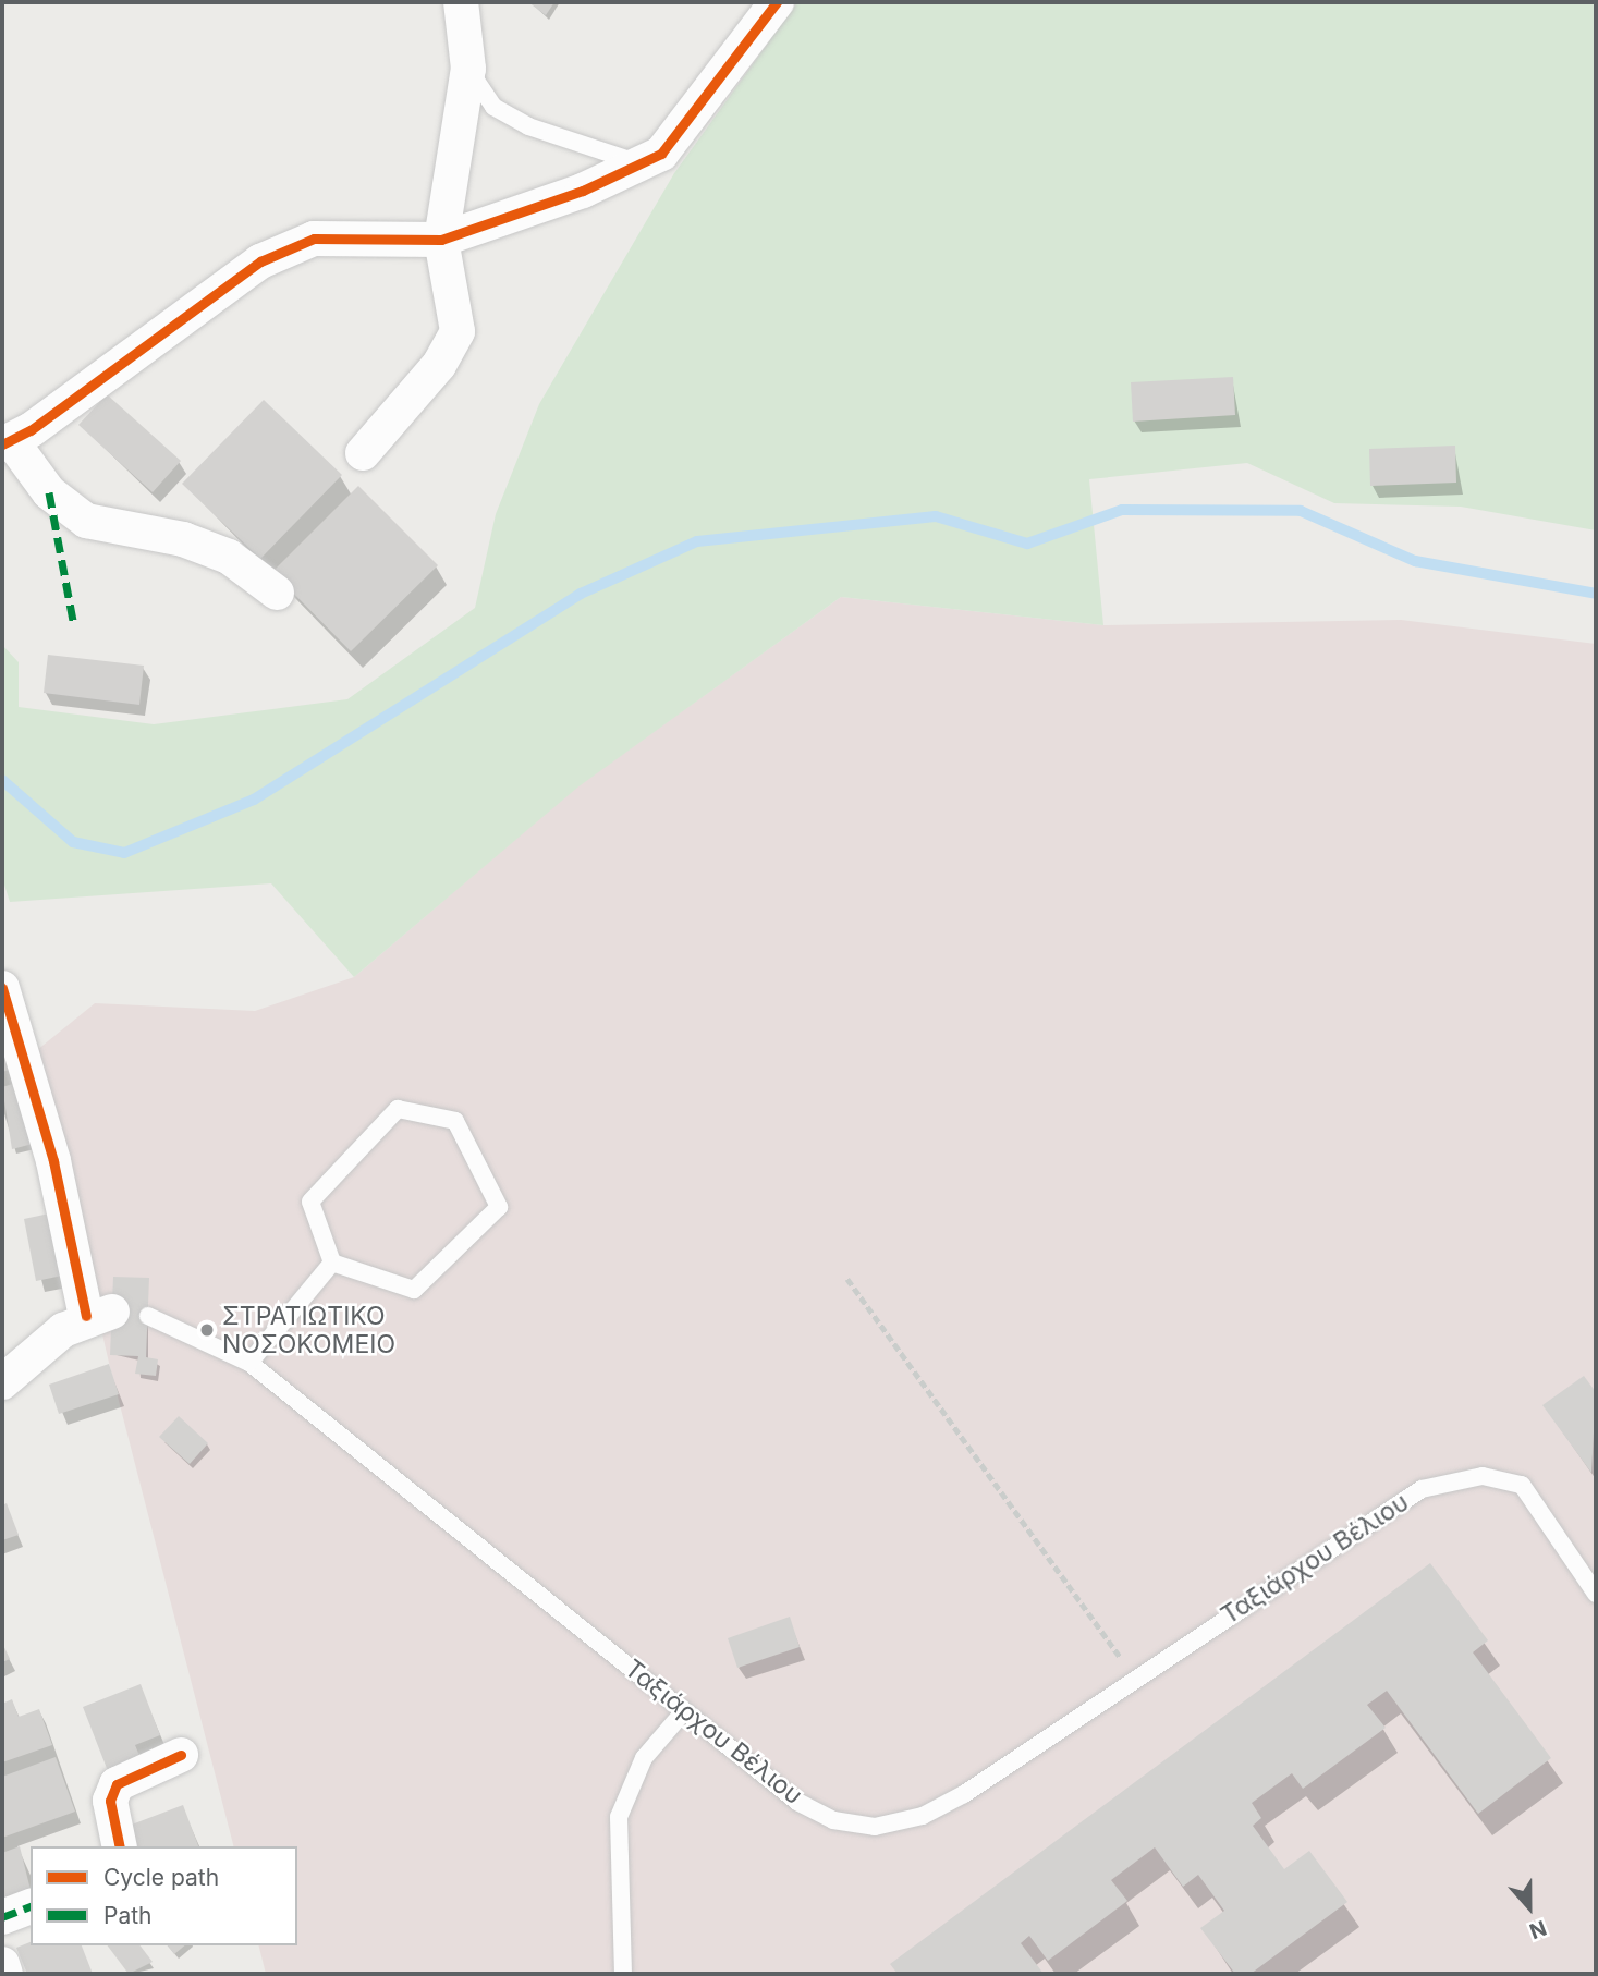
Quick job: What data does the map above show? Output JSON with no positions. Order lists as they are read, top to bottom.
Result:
{
  "streets": {
    "lane": ["Ταξιάρχου Βέλιου"]
  },
  "places": ["ΣΤΡΑΤΙΩΤΙΚΟ ΝΟΣΟΚΟΜΕΙΟ"],
  "legend": ["Cycle path", "Path"],
  "north": "bottom"
}
